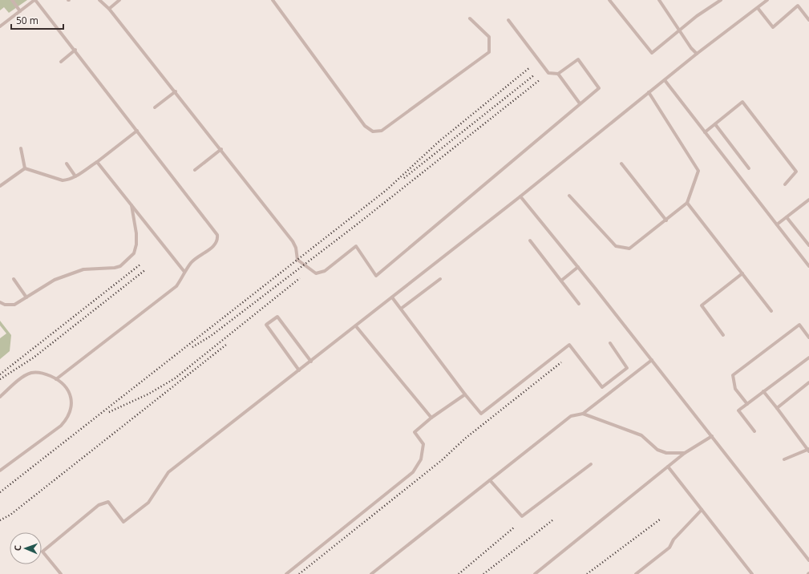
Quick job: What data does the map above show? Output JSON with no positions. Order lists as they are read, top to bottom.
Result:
{
  "scale_bar": "50 m",
  "north": "left"
}
